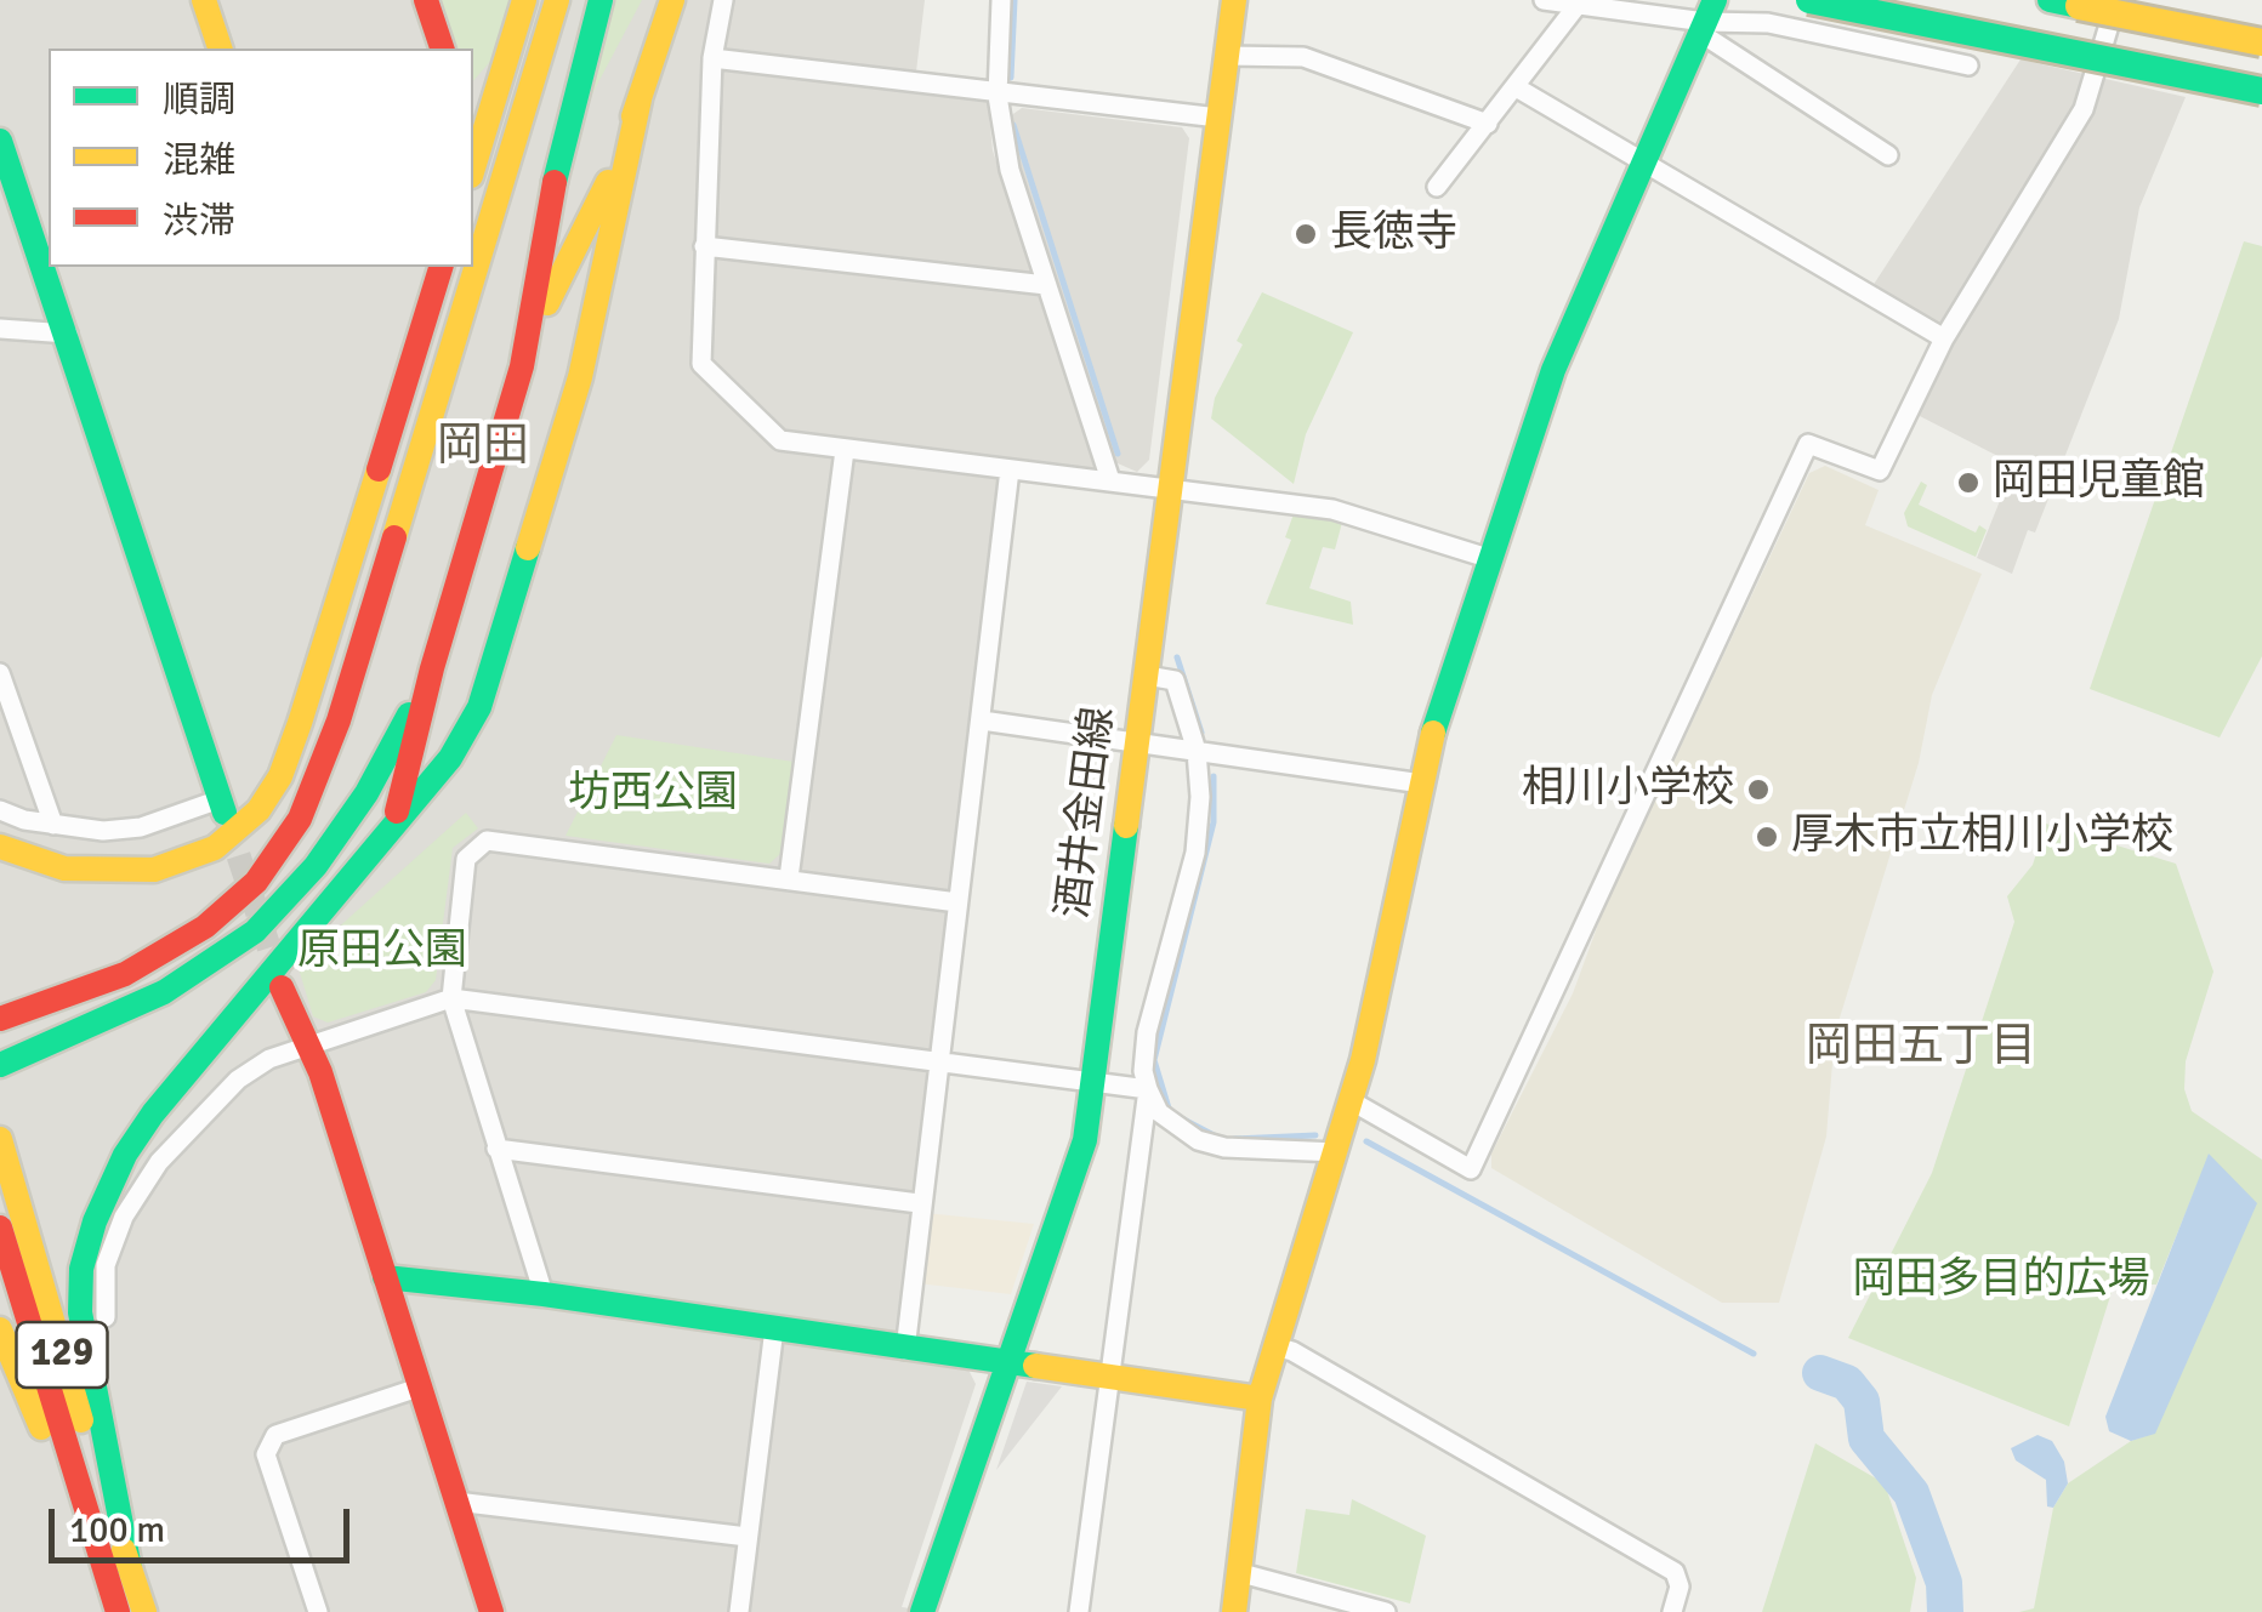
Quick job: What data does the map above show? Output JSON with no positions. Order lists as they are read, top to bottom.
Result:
{
  "streets": {
    "main road": ["酒井金田線", "129"]
  },
  "districts": ["岡田", "岡田五丁目"],
  "parks": ["坊西公園", "原田公園", "岡田多目的広場"],
  "places": [
    "長徳寺",
    "岡田児童館",
    "相川小学校",
    "厚木市立相川小学校"
  ],
  "legend": ["順調", "混雑", "渋滞"],
  "scale_bar": "100 m"
}
